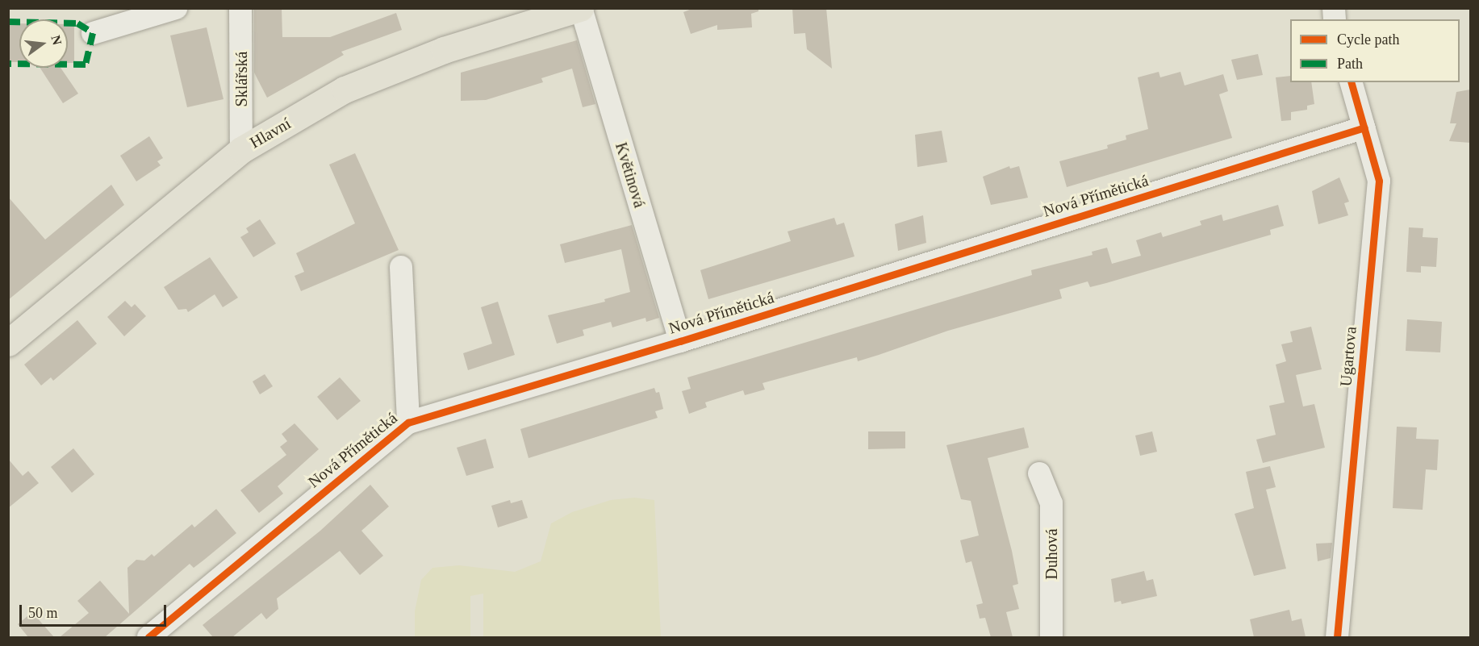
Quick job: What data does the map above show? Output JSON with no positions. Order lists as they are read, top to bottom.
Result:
{
  "streets": {
    "main road": ["Hlavní"],
    "street": [
      "Sklářská",
      "Květinová",
      "Nová Přímětická",
      "Ugartova",
      "Duhová"
    ]
  },
  "crossings": [
    ["Sklářská", "Hlavní"],
    ["Hlavní", "Květinová"],
    ["Květinová", "Nová Přímětická"],
    ["Nová Přímětická", "Ugartova"]
  ],
  "legend": ["Cycle path", "Path"],
  "scale_bar": "50 m",
  "north": "right"
}
